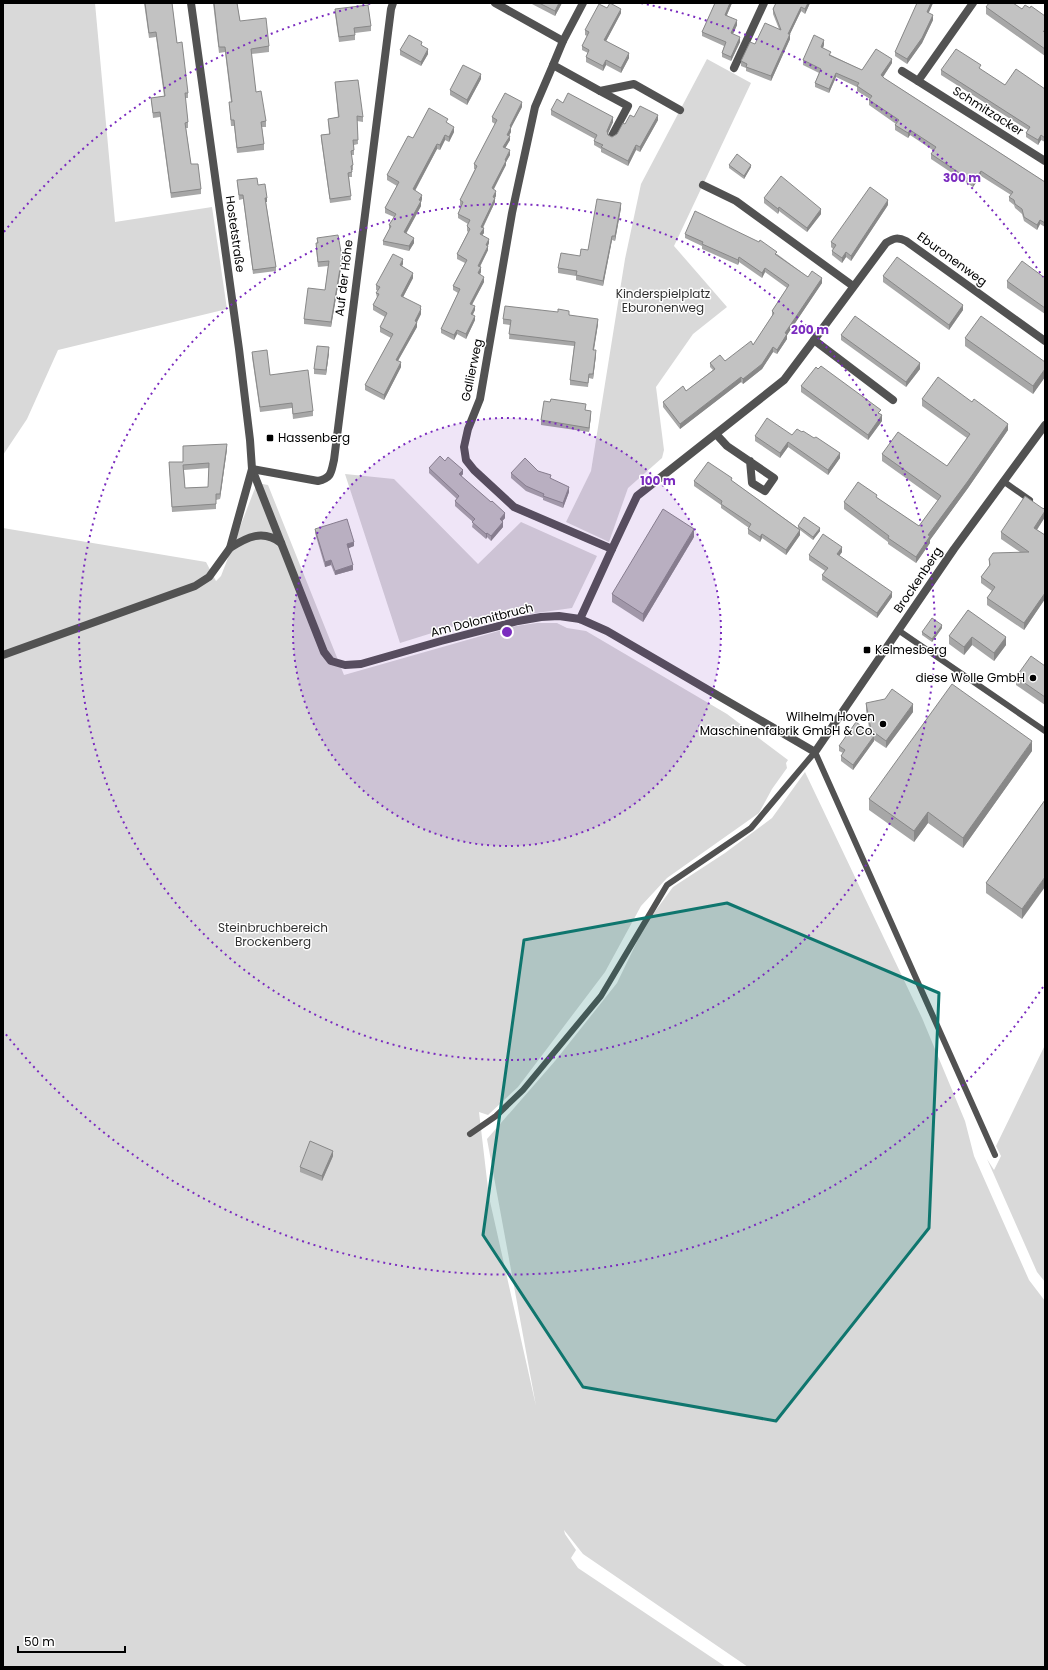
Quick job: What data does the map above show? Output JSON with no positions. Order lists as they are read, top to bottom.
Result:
{
  "streets": {
    "street": [
      "Schmitzacker",
      "Hostetstraße",
      "Eburonenweg",
      "Auf der Höhe",
      "Gallierweg",
      "Brockenberg",
      "Am Dolomitbruch"
    ]
  },
  "crossings": [
    ["Hostetstraße", "Auf der Höhe"],
    ["Hostetstraße", "Am Dolomitbruch"],
    ["Eburonenweg", "Gallierweg"],
    ["Brockenberg", "Am Dolomitbruch"]
  ],
  "parks": ["Kinderspielplatz Eburonenweg", "Steinbruchbereich Brockenberg"],
  "places": {
    "transit": ["Hassenberg", "Kelmesberg"],
    "other": ["diese Wolle GmbH", "Wilhelm Hoven Maschinenfabrik GmbH & Co."]
  },
  "scale_bar": "50 m",
  "rings": ["300 m", "200 m", "100 m"]
}
